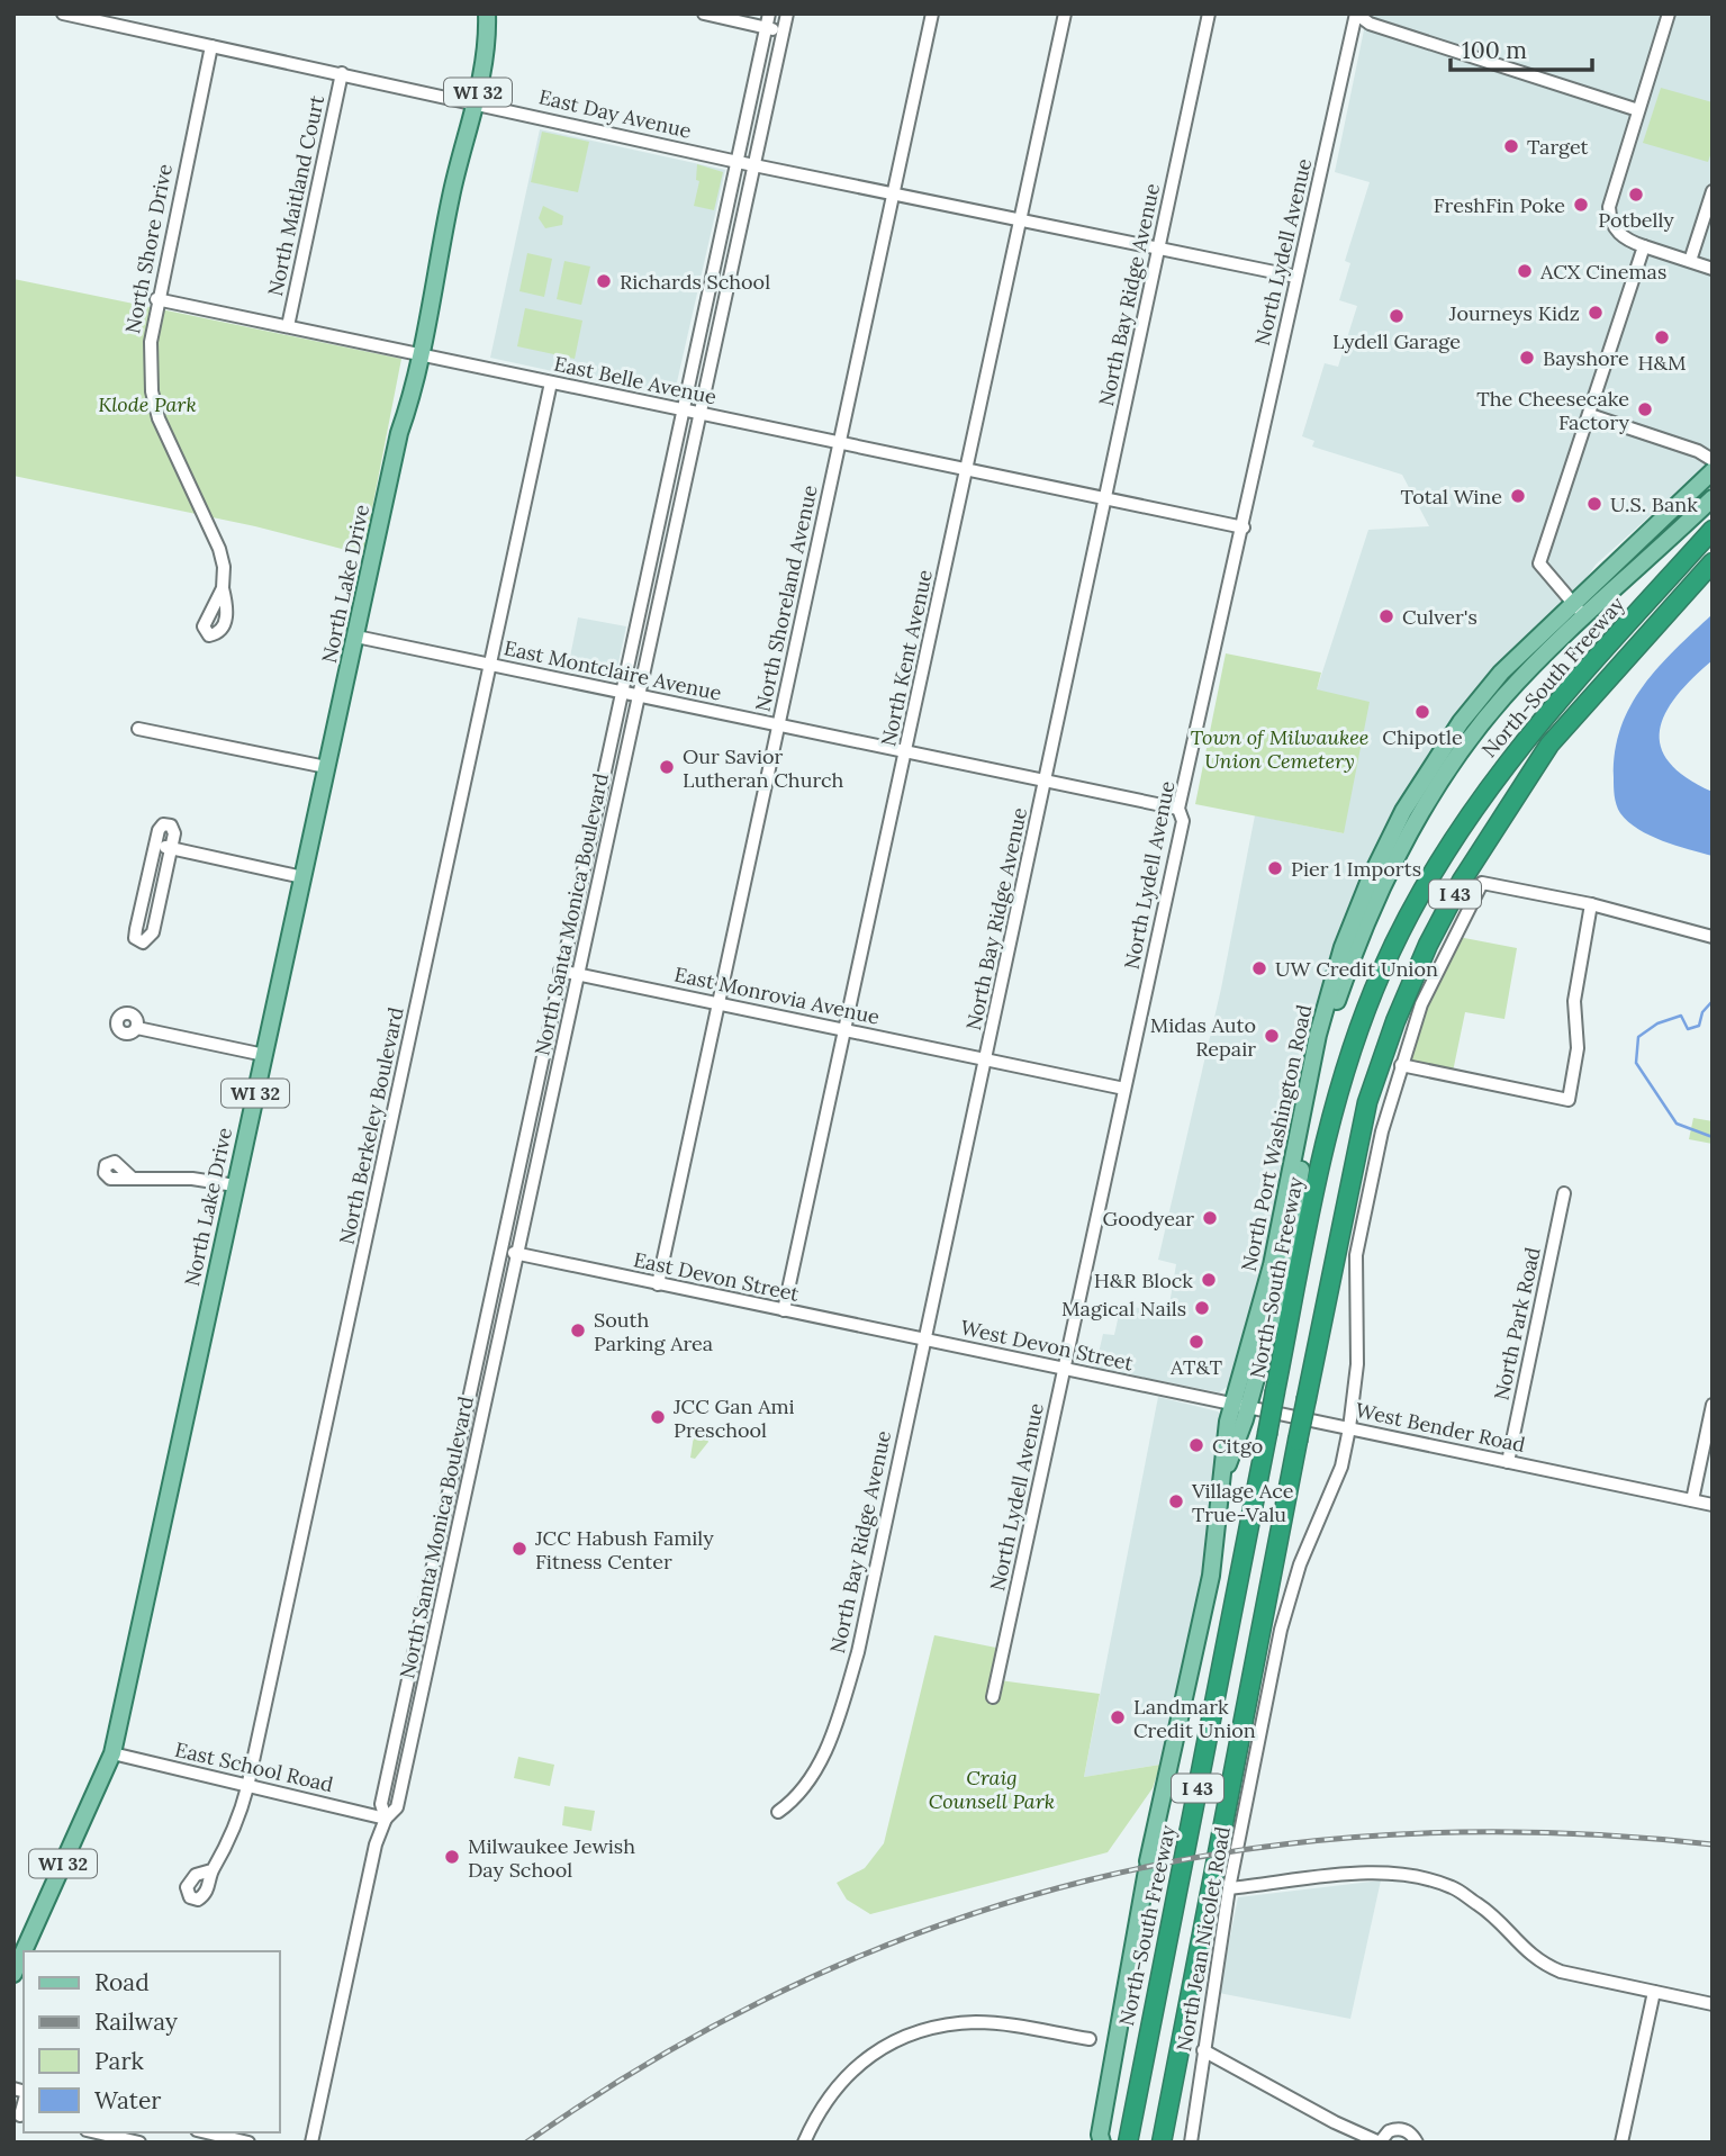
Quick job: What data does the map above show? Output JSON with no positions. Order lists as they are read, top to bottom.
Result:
{
  "streets": {
    "highway": ["North-South Freeway", "I 43"],
    "main road": ["WI 32", "North Lake Drive", "North Port Washington Road"],
    "street": [
      "East Day Avenue",
      "North Maitland Court",
      "North Shore Drive",
      "North Lydell Avenue",
      "North Bay Ridge Avenue",
      "East Belle Avenue",
      "North Shoreland Avenue",
      "North Kent Avenue",
      "East Montclaire Avenue",
      "North Santa Monica Boulevard",
      "East Monrovia Avenue",
      "North Berkeley Boulevard",
      "East Devon Street",
      "North Park Road",
      "West Devon Street",
      "West Bender Road",
      "East School Road",
      "North Jean Nicolet Road"
    ]
  },
  "crossings": [
    ["East Day Avenue", "North Maitland Court"],
    ["East Day Avenue", "North Shore Drive"],
    ["East Day Avenue", "North Lydell Avenue"],
    ["East Day Avenue", "North Bay Ridge Avenue"],
    ["East Day Avenue", "North Lake Drive"],
    ["East Day Avenue", "North Shoreland Avenue"],
    ["East Day Avenue", "North Kent Avenue"],
    ["East Day Avenue", "North Santa Monica Boulevard"],
    ["North Maitland Court", "East Belle Avenue"],
    ["North Shore Drive", "East Belle Avenue"],
    ["North Lydell Avenue", "East Belle Avenue"],
    ["North Lydell Avenue", "East Montclaire Avenue"],
    ["North Lydell Avenue", "East Monrovia Avenue"],
    ["North Lydell Avenue", "West Devon Street"],
    ["North Bay Ridge Avenue", "East Belle Avenue"],
    ["North Bay Ridge Avenue", "East Montclaire Avenue"],
    ["North Bay Ridge Avenue", "East Monrovia Avenue"],
    ["North Bay Ridge Avenue", "East Devon Street"],
    ["North Bay Ridge Avenue", "West Devon Street"],
    ["East Belle Avenue", "North Lake Drive"],
    ["East Belle Avenue", "North Shoreland Avenue"],
    ["East Belle Avenue", "North Kent Avenue"],
    ["East Belle Avenue", "North Santa Monica Boulevard"],
    ["East Belle Avenue", "North Berkeley Boulevard"],
    ["North Lake Drive", "East Montclaire Avenue"],
    ["North Lake Drive", "East School Road"],
    ["North Shoreland Avenue", "East Montclaire Avenue"],
    ["North Shoreland Avenue", "East Monrovia Avenue"],
    ["North Shoreland Avenue", "East Devon Street"],
    ["North Kent Avenue", "East Montclaire Avenue"],
    ["North Kent Avenue", "East Monrovia Avenue"],
    ["North Kent Avenue", "East Devon Street"],
    ["East Montclaire Avenue", "North Santa Monica Boulevard"],
    ["East Montclaire Avenue", "North Berkeley Boulevard"],
    ["North Santa Monica Boulevard", "East Monrovia Avenue"],
    ["North Santa Monica Boulevard", "East Devon Street"],
    ["North Santa Monica Boulevard", "East School Road"],
    ["North Berkeley Boulevard", "East School Road"],
    ["North Port Washington Road", "West Bender Road"],
    ["East Devon Street", "West Devon Street"],
    ["North Park Road", "West Bender Road"],
    ["West Devon Street", "West Bender Road"],
    ["West Bender Road", "North Jean Nicolet Road"]
  ],
  "parks": ["Klode Park", "Town of Milwaukee Union Cemetery", "Craig Counsell Park"],
  "places": [
    "Target",
    "Potbelly",
    "FreshFin Poke",
    "ACX Cinemas",
    "Richards School",
    "Journeys Kidz",
    "Lydell Garage",
    "H&M",
    "Bayshore",
    "The Cheesecake Factory",
    "Total Wine",
    "U.S. Bank",
    "Culver's",
    "Chipotle",
    "Our Savior Lutheran Church",
    "Pier 1 Imports",
    "UW Credit Union",
    "Midas Auto Repair",
    "Goodyear",
    "H&R Block",
    "Magical Nails",
    "South Parking Area",
    "AT&T",
    "JCC Gan Ami Preschool",
    "Citgo",
    "Village Ace True-Valu",
    "JCC Habush Family Fitness Center",
    "Landmark Credit Union",
    "Milwaukee Jewish Day School"
  ],
  "legend": [
    "Road",
    "Railway",
    "Park",
    "Water"
  ],
  "scale_bar": "100 m"
}
